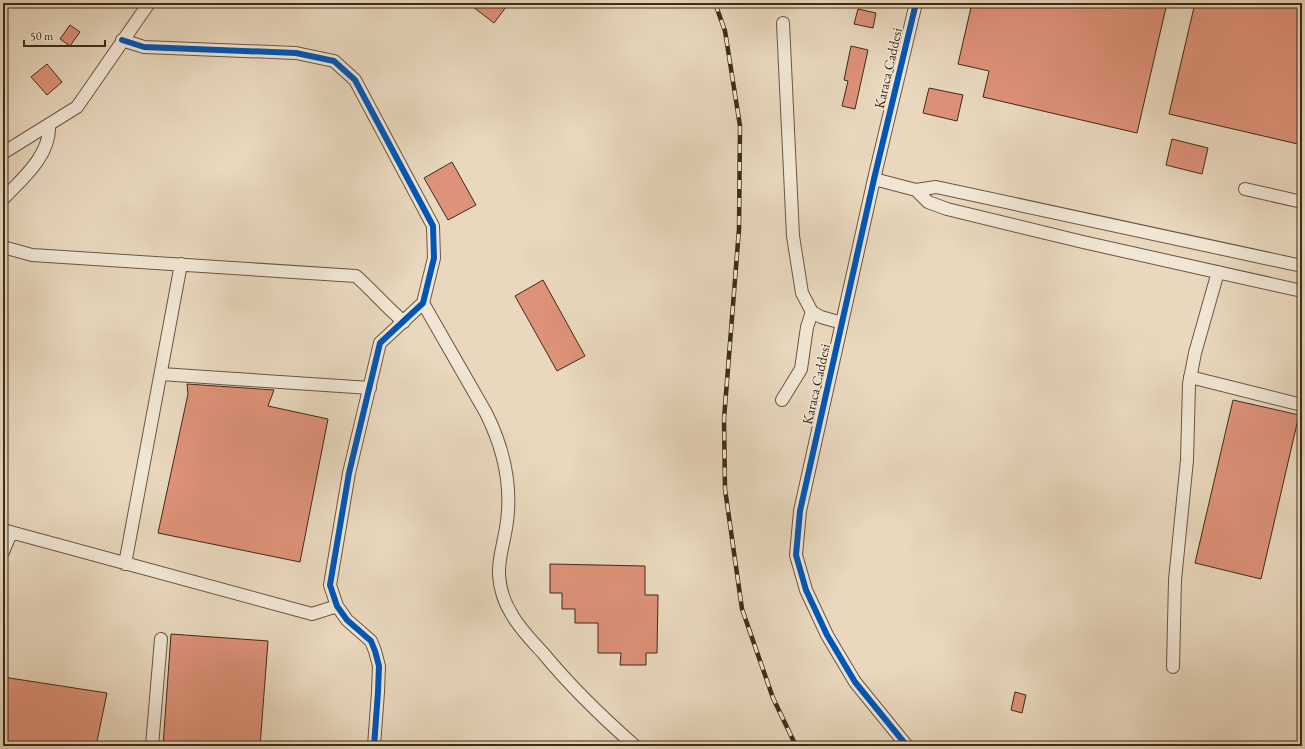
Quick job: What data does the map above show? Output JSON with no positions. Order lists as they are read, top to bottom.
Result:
{
  "streets": {
    "street": ["Karaca Caddesi"]
  },
  "scale_bar": "50 m"
}
